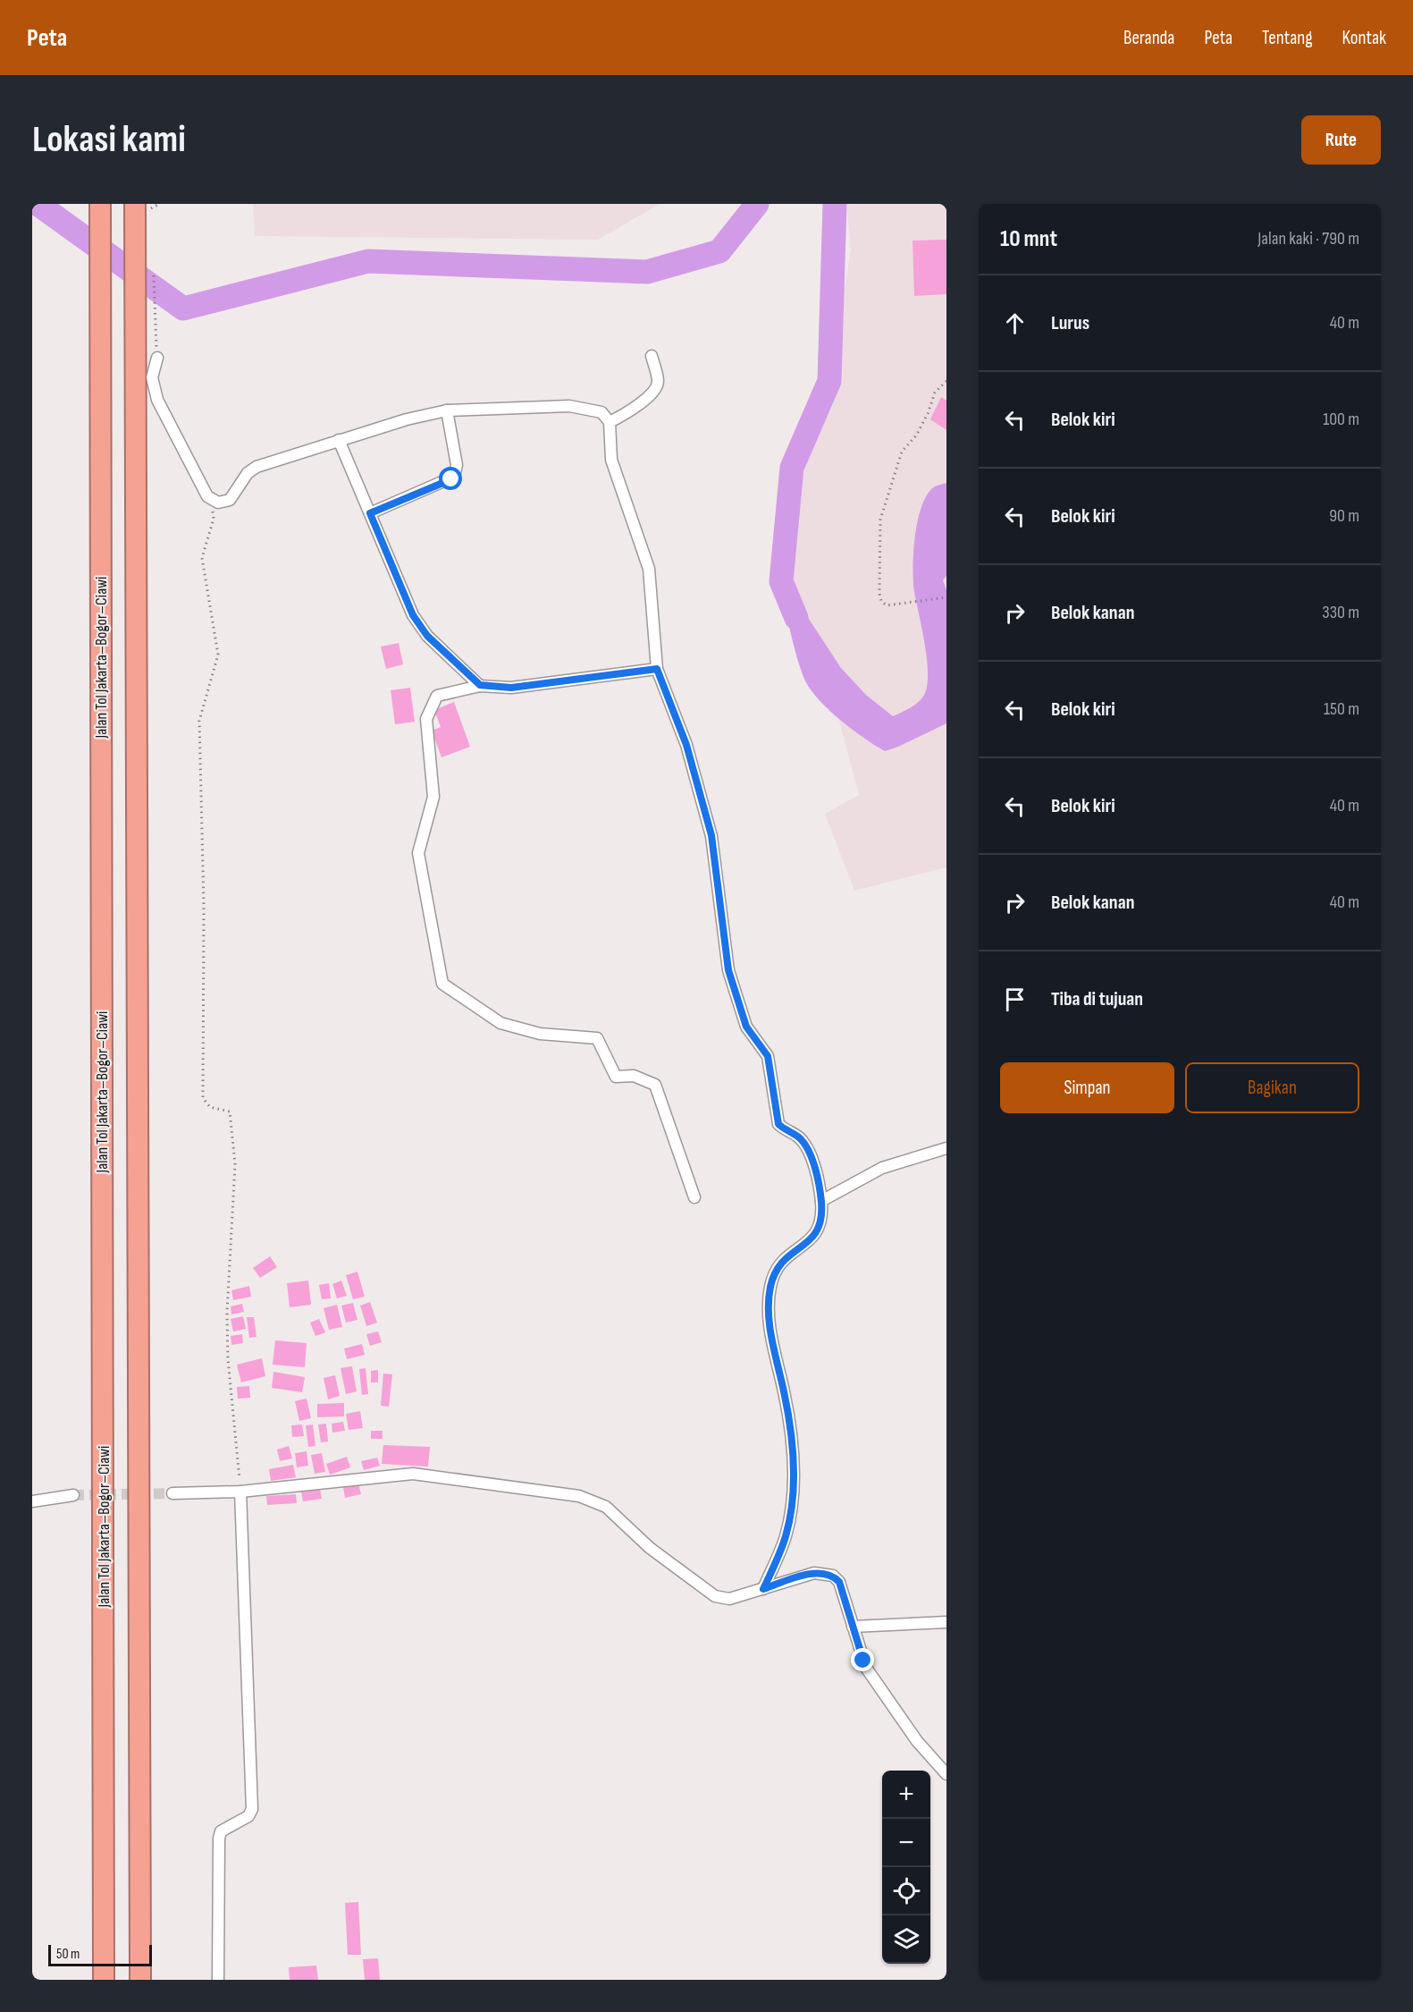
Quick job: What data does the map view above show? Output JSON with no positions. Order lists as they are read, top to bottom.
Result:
{
  "streets": {
    "highway": ["Jalan Tol Jakarta–Bogor–Ciawi"]
  },
  "scale_bar": "50 m",
  "page": {
    "header": "Peta",
    "nav": [
      "Beranda",
      "Peta",
      "Tentang",
      "Kontak"
    ],
    "buttons": [
      "Rute",
      ["Simpan", "Bagikan"]
    ],
    "title": "Lokasi kami",
    "heading": ["10 mnt", "Jalan kaki · 790 m"],
    "list": [
      ["Lurus", "40 m"],
      ["Belok kiri", "100 m"],
      ["Belok kiri", "90 m"],
      ["Belok kanan", "330 m"],
      ["Belok kiri", "150 m"],
      ["Belok kiri", "40 m"],
      ["Belok kanan", "40 m"],
      "Tiba di tujuan"
    ],
    "map_buttons": ["+", "−"],
    "scale": "50 m"
  }
}
